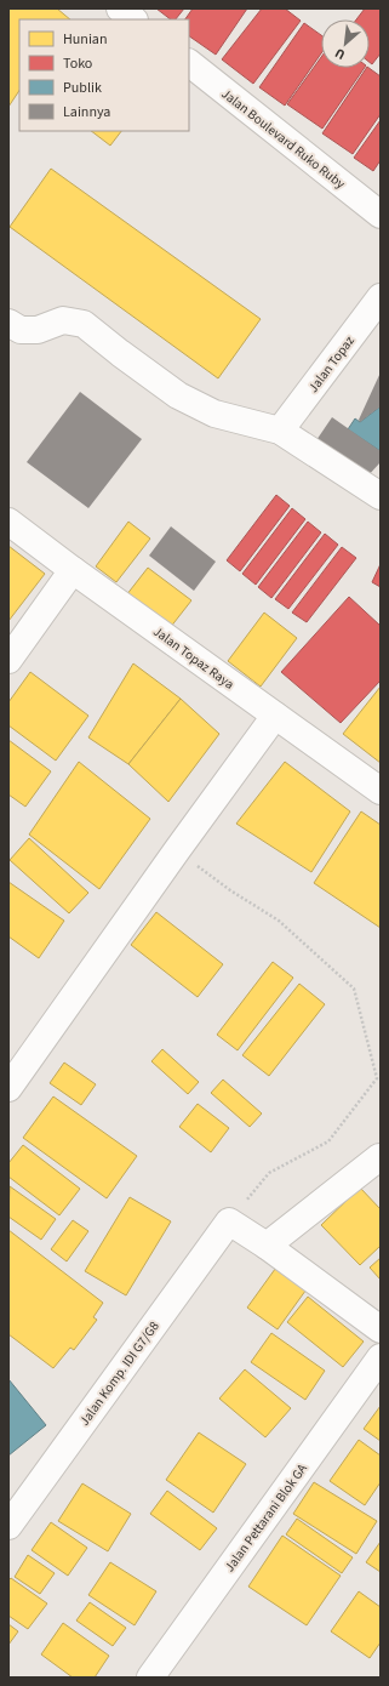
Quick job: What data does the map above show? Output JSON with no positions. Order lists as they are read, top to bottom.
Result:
{
  "streets": {
    "street": [
      "Jalan Boulevard Ruko Ruby",
      "Jalan Topaz",
      "Jalan Topaz Raya",
      "Jalan Komp. IDI G7/G8",
      "Jalan Pettarani Blok GA"
    ]
  },
  "legend": [
    "Hunian",
    "Toko",
    "Publik",
    "Lainnya"
  ],
  "north": "bottom left"
}
